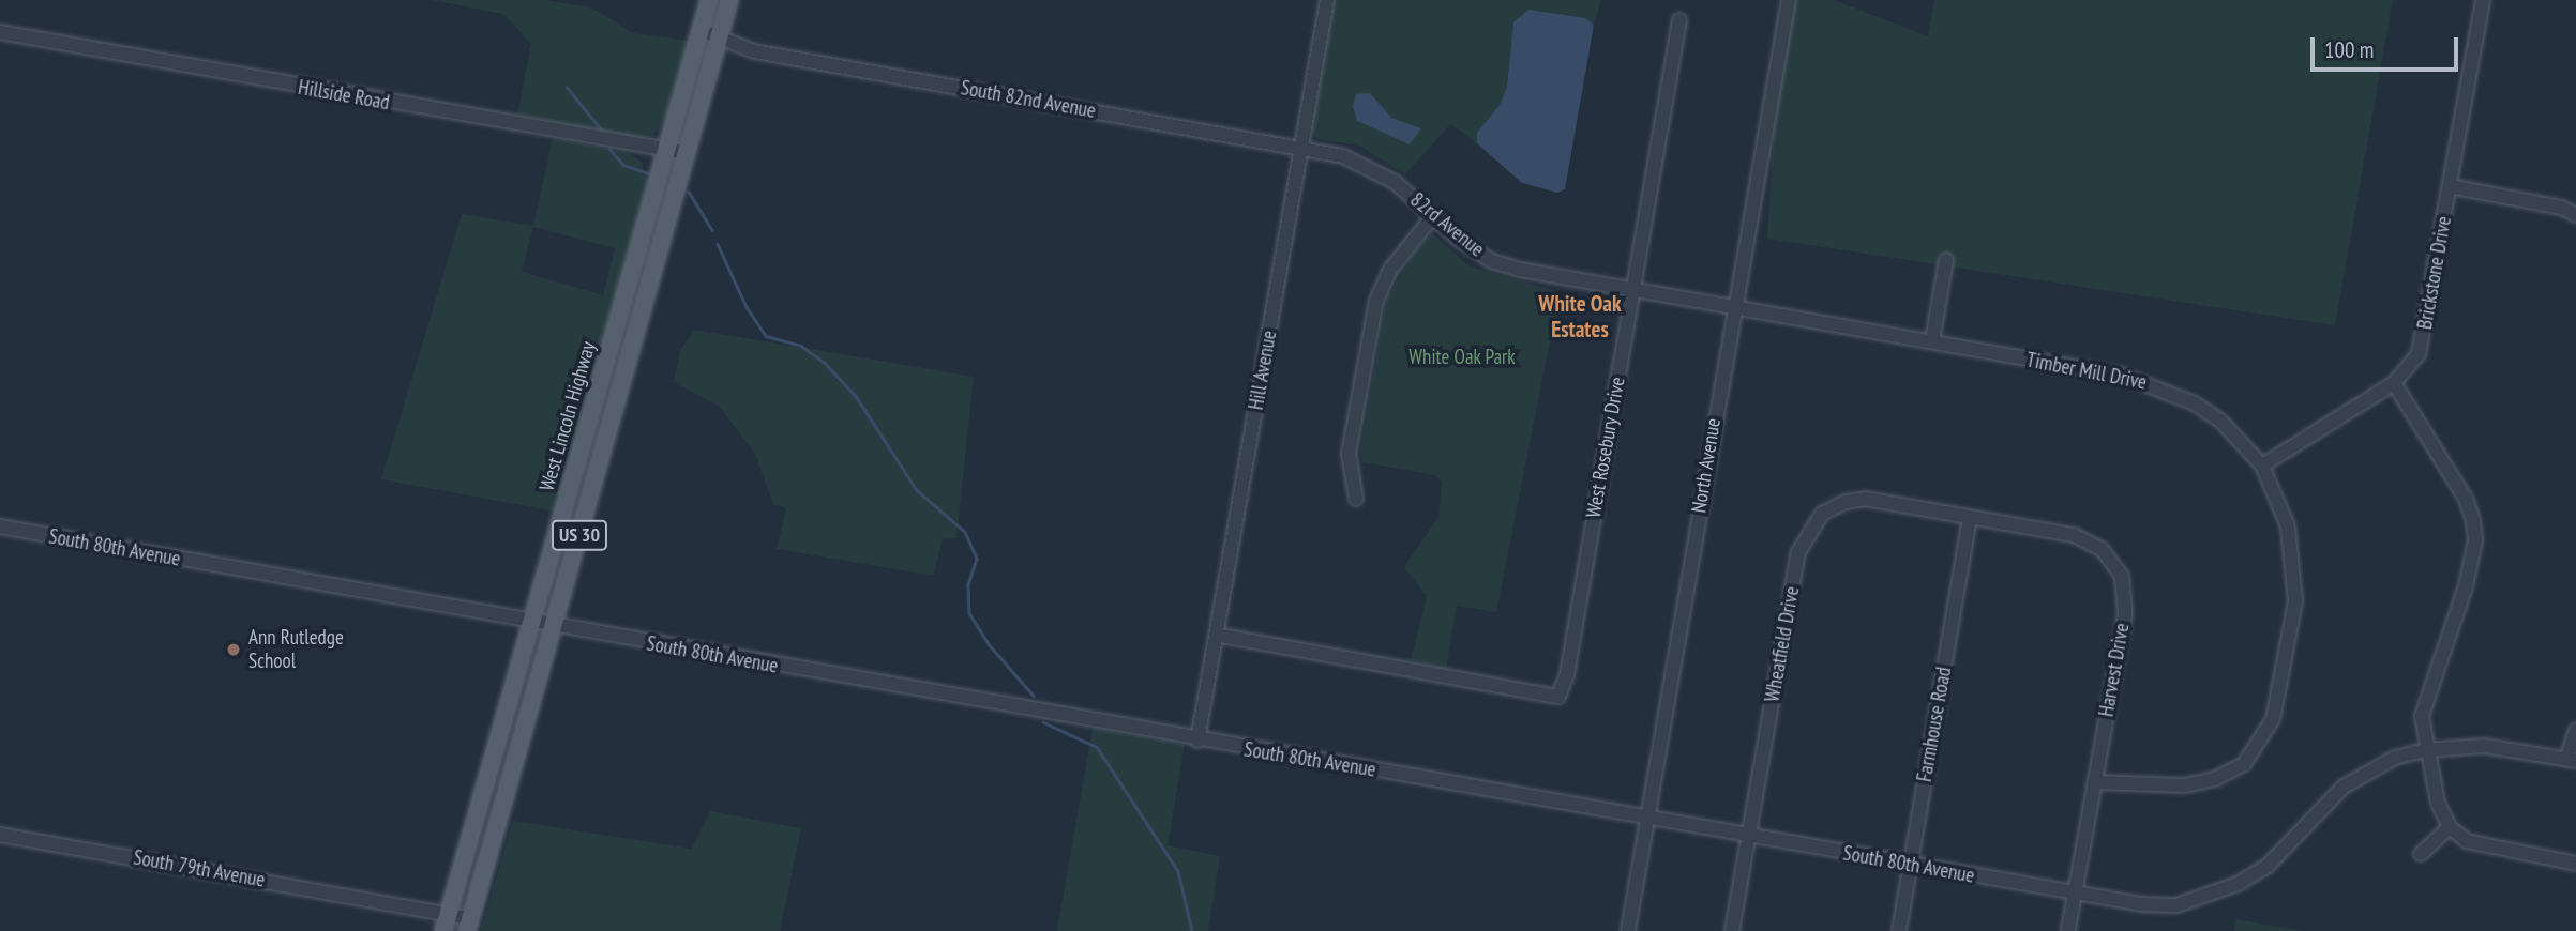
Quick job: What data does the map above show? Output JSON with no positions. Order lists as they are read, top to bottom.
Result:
{
  "streets": {
    "main road": ["West Lincoln Highway", "US 30"],
    "street": [
      "Hillside Road",
      "South 82nd Avenue",
      "82rd Avenue",
      "Brickstone Drive",
      "Hill Avenue",
      "Timber Mill Drive",
      "West Rosebury Drive",
      "North Avenue",
      "South 80th Avenue",
      "Wheatfield Drive",
      "Harvest Drive",
      "Farmhouse Road",
      "South 79th Avenue"
    ]
  },
  "crossings": [
    ["Hillside Road", "West Lincoln Highway"],
    ["Hillside Road", "US 30"],
    ["South 82nd Avenue", "82rd Avenue"],
    ["South 82nd Avenue", "Hill Avenue"],
    ["South 82nd Avenue", "West Lincoln Highway"],
    ["South 82nd Avenue", "US 30"],
    ["82rd Avenue", "Hill Avenue"],
    ["82rd Avenue", "Timber Mill Drive"],
    ["82rd Avenue", "West Rosebury Drive"],
    ["82rd Avenue", "North Avenue"],
    ["Brickstone Drive", "Timber Mill Drive"],
    ["Hill Avenue", "West Rosebury Drive"],
    ["Hill Avenue", "South 80th Avenue"],
    ["Timber Mill Drive", "North Avenue"],
    ["Timber Mill Drive", "Harvest Drive"],
    ["West Lincoln Highway", "South 80th Avenue"],
    ["West Lincoln Highway", "South 79th Avenue"],
    ["North Avenue", "South 80th Avenue"],
    ["US 30", "South 80th Avenue"],
    ["US 30", "South 79th Avenue"],
    ["South 80th Avenue", "Wheatfield Drive"],
    ["South 80th Avenue", "Harvest Drive"],
    ["South 80th Avenue", "Farmhouse Road"],
    ["Wheatfield Drive", "Harvest Drive"],
    ["Wheatfield Drive", "Farmhouse Road"],
    ["Harvest Drive", "Farmhouse Road"]
  ],
  "districts": ["White Oak Estates"],
  "parks": ["White Oak Park"],
  "places": ["Ann Rutledge School"],
  "scale_bar": "100 m"
}
